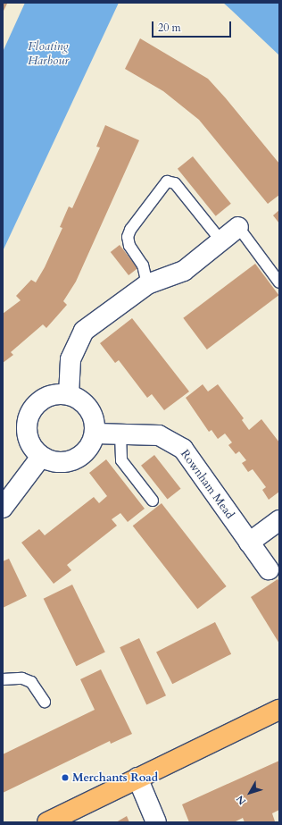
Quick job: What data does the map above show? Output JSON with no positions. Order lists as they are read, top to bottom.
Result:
{
  "streets": {
    "street": ["Rownham Mead"]
  },
  "water": ["Floating Harbour"],
  "places": ["Merchants Road"],
  "scale_bar": "20 m",
  "north": "bottom left"
}
